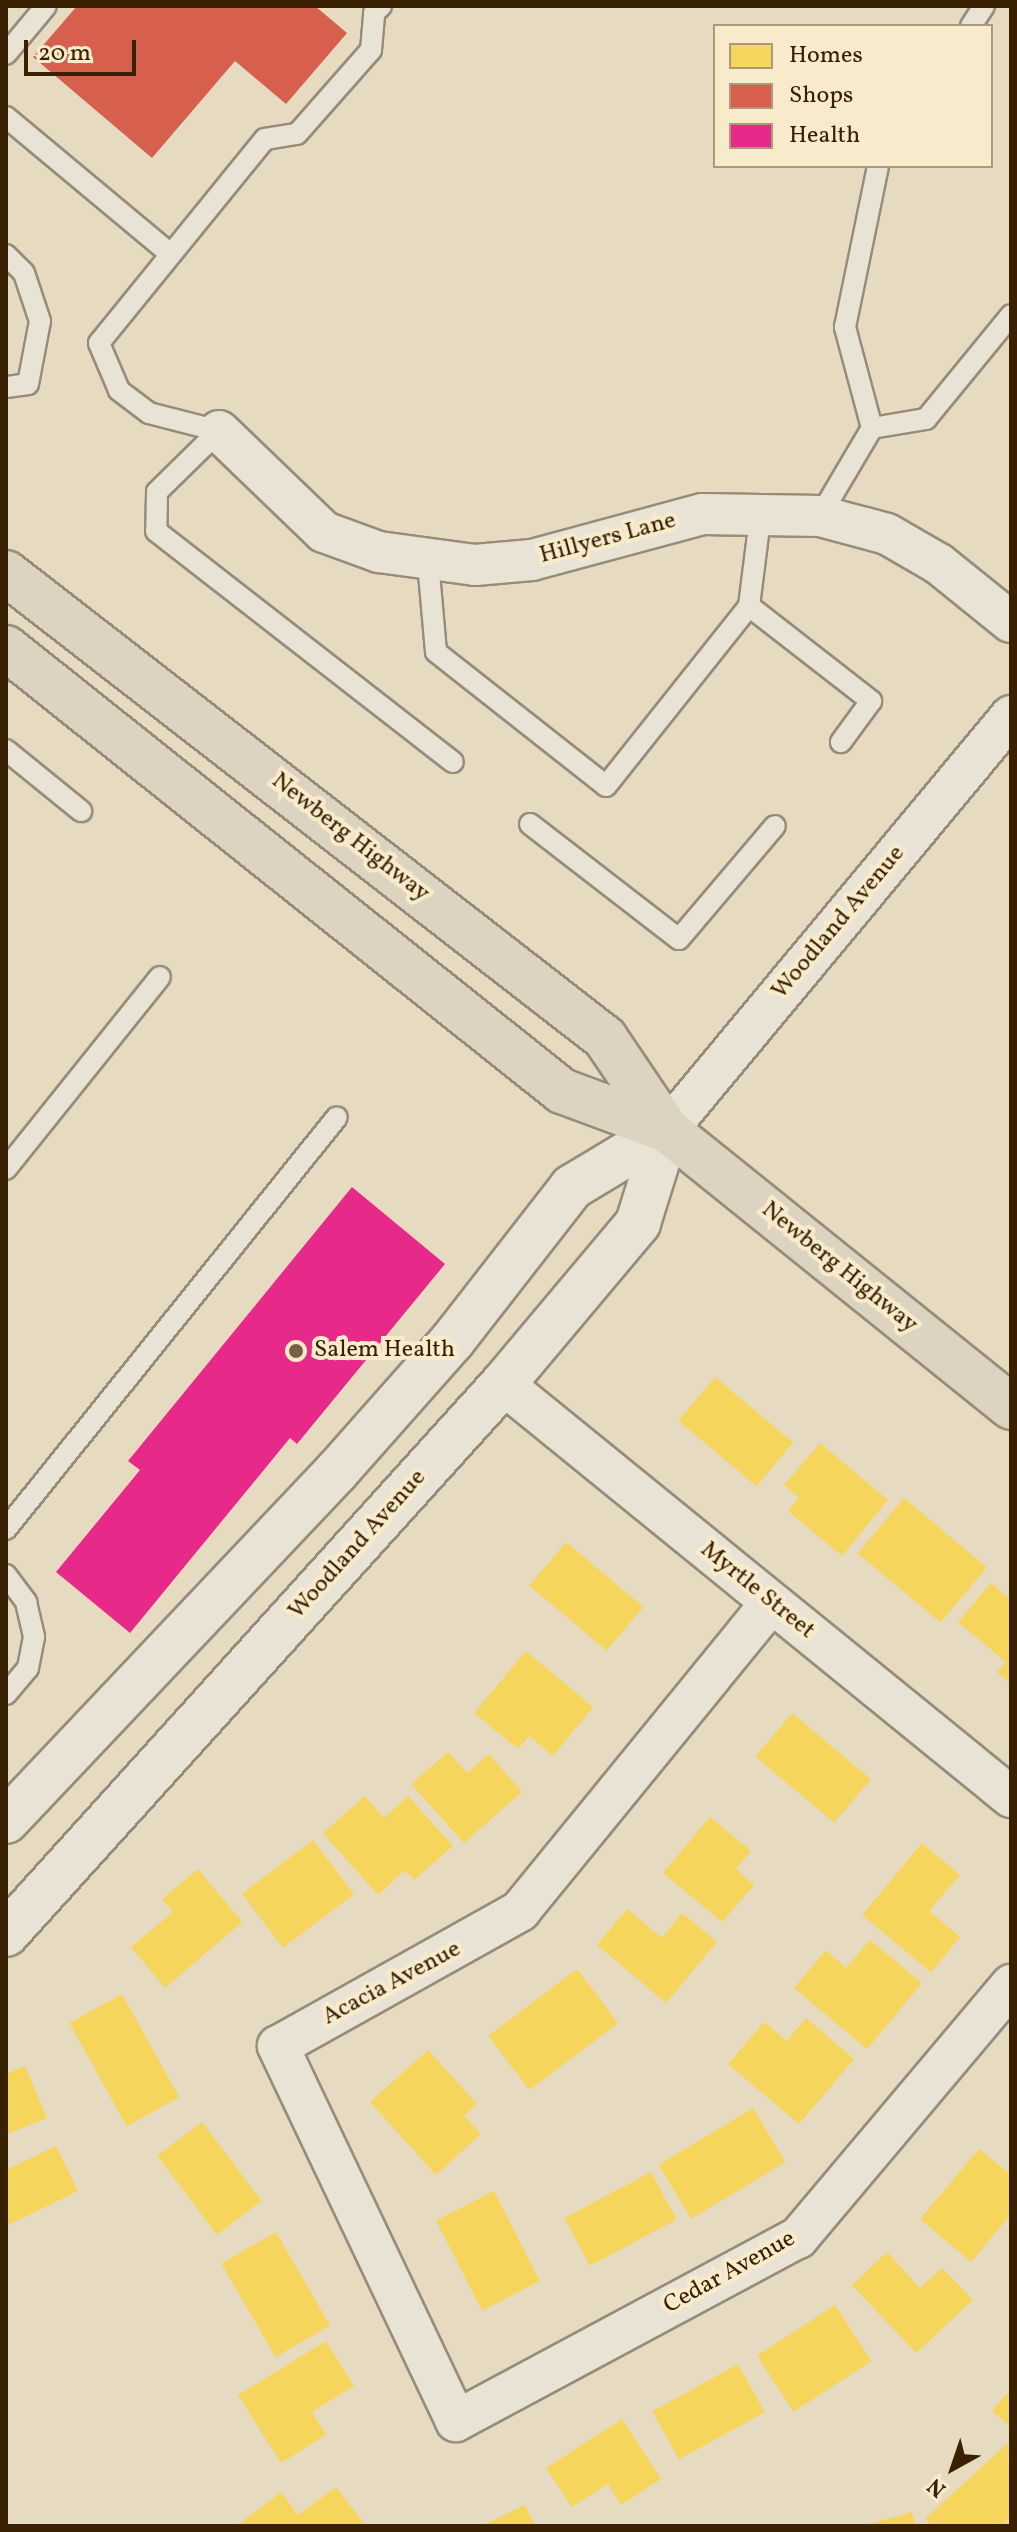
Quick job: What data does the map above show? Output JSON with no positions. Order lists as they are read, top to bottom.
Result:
{
  "streets": {
    "main road": ["Newberg Highway", "Woodland Avenue"],
    "street": [
      "Hillyers Lane",
      "Myrtle Street",
      "Acacia Avenue",
      "Cedar Avenue"
    ]
  },
  "crossings": [
    ["Newberg Highway", "Woodland Avenue"],
    ["Woodland Avenue", "Myrtle Street"],
    ["Myrtle Street", "Acacia Avenue"],
    ["Acacia Avenue", "Cedar Avenue"]
  ],
  "places": ["Salem Health"],
  "legend": ["Homes", "Shops", "Health"],
  "scale_bar": "20 m",
  "north": "bottom left"
}
